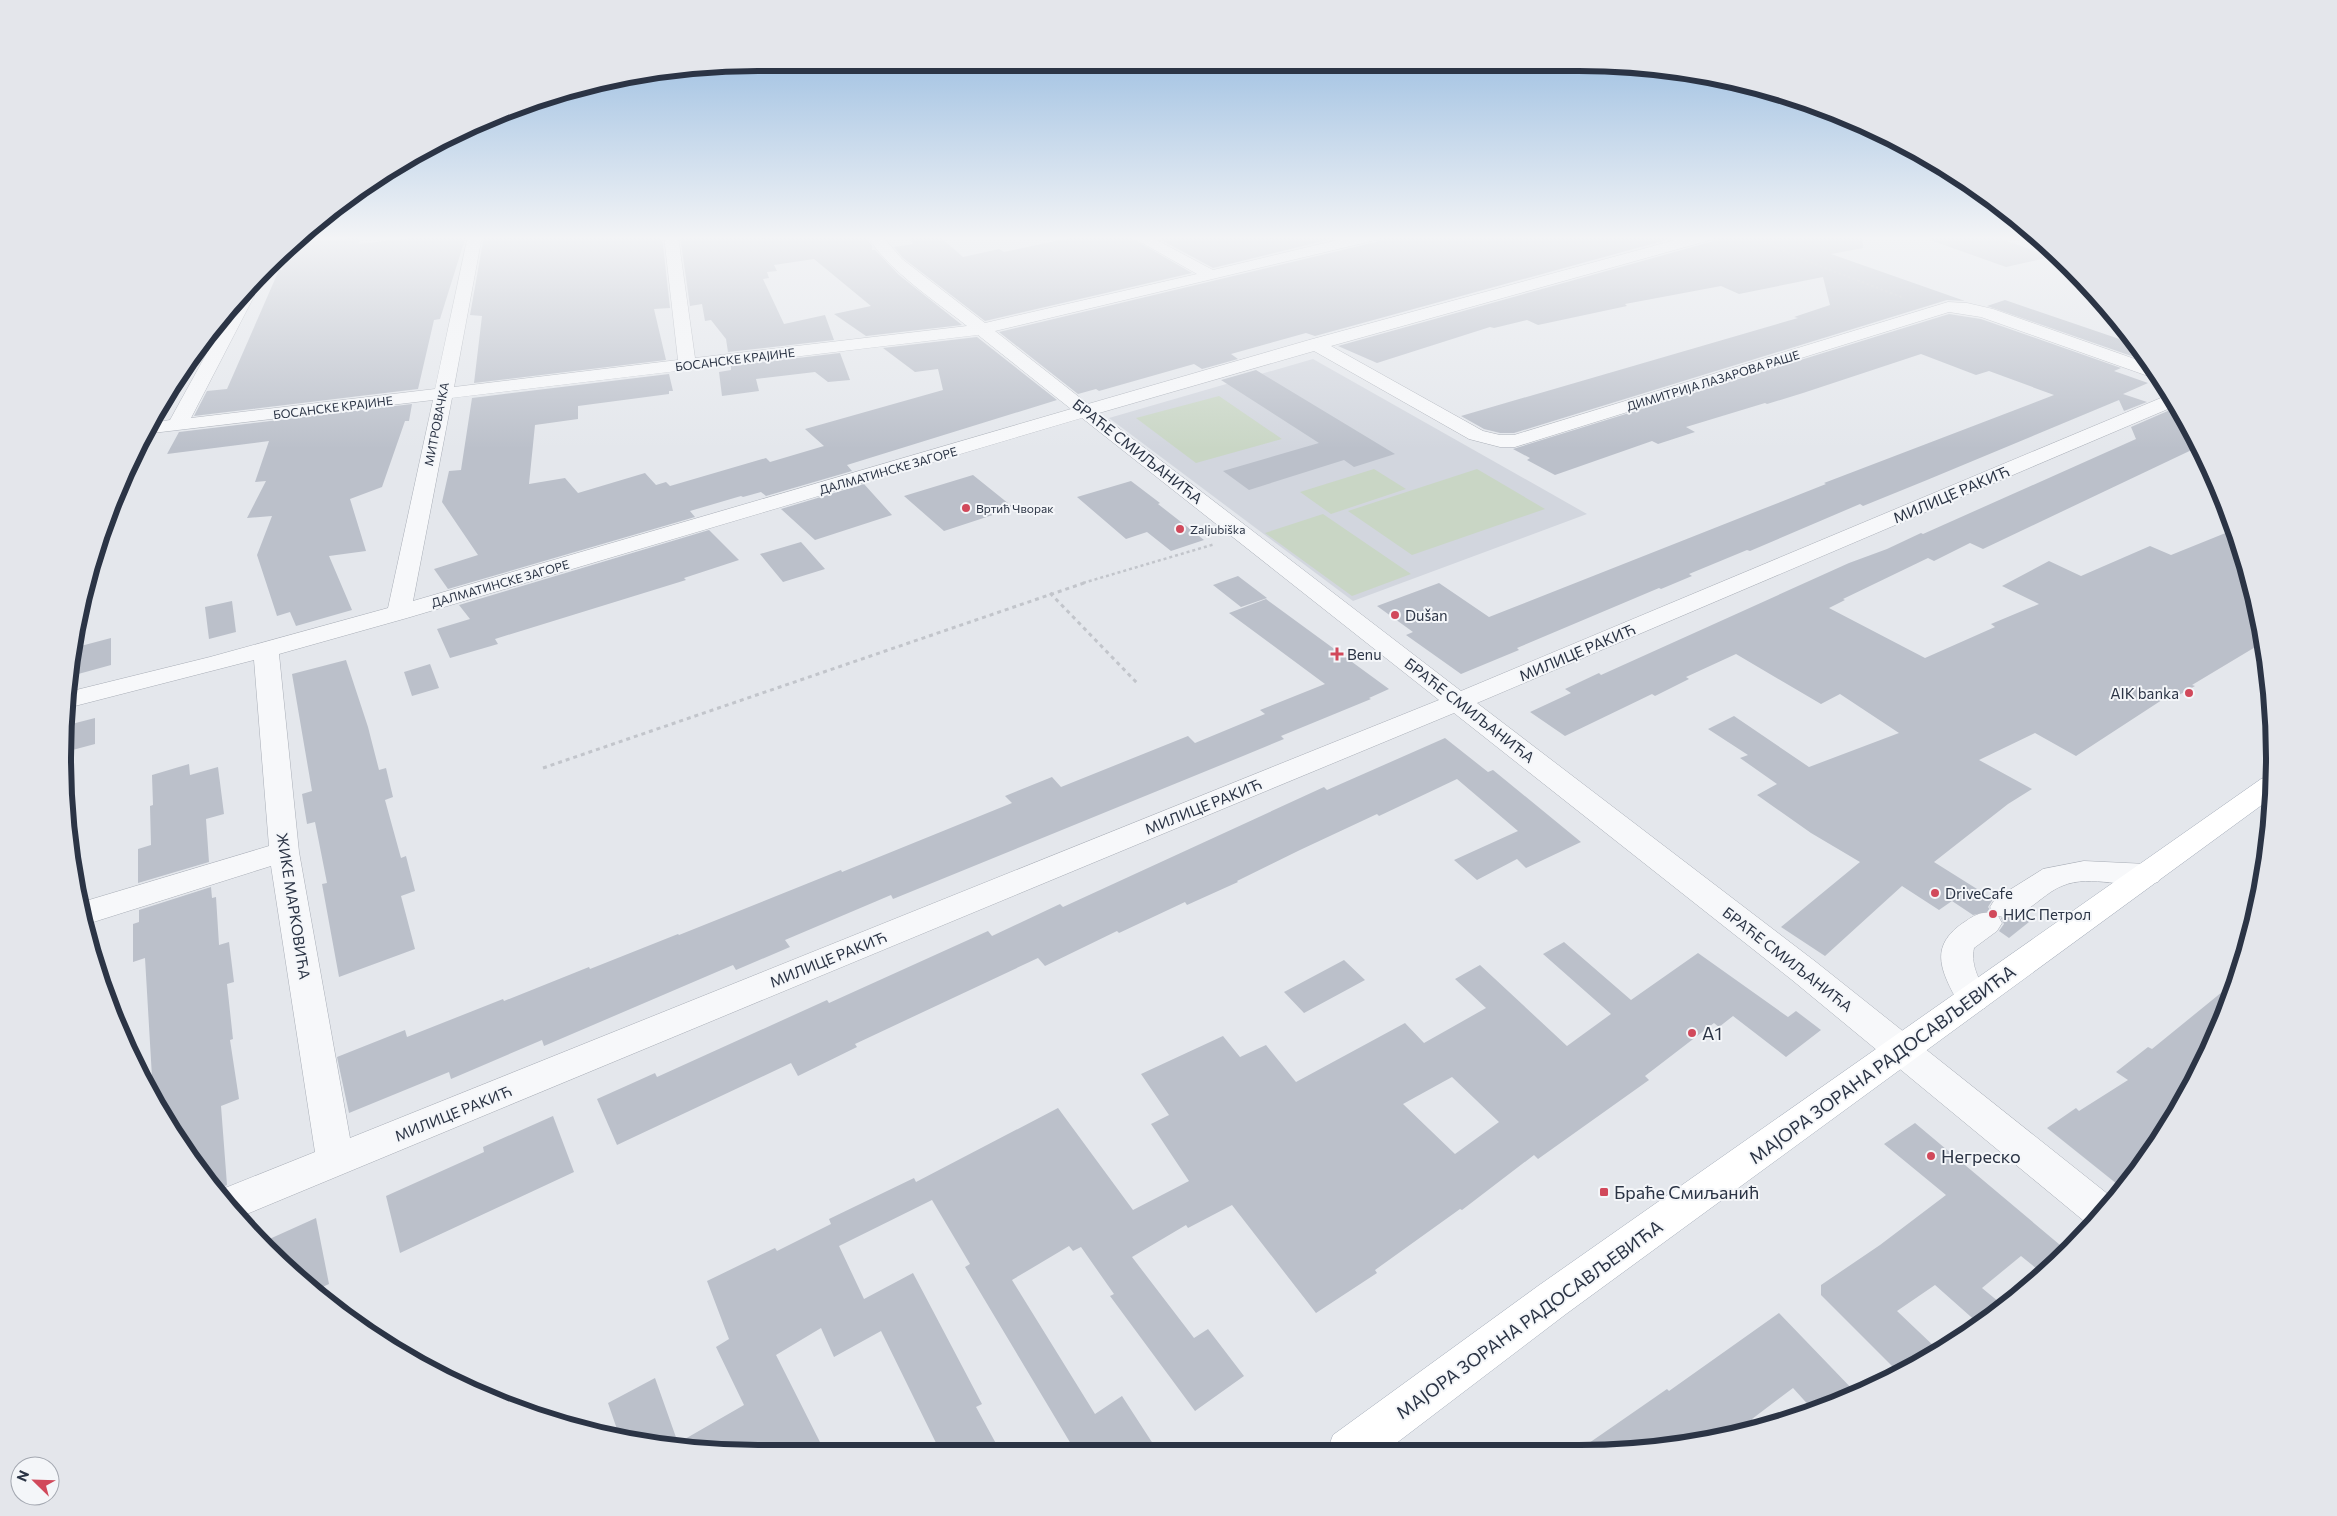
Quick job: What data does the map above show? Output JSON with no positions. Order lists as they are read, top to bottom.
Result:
{
  "streets": {
    "main road": ["МАЈОРА ЗОРАНА РАДОСАВЉЕВИЋА"],
    "street": [
      "БОСАНСКЕ КРАЈИНЕ",
      "ДИМИТРИЈА ЛАЗАРОВА РАШЕ",
      "МИТРОВАЧКА",
      "БРАЋЕ СМИЉАНИЋА",
      "ДАЛМАТИНСКЕ ЗАГОРЕ",
      "МИЛИЦЕ РАКИЋ",
      "ЖИКЕ МАРКОВИЋА"
    ]
  },
  "crossings": [
    ["БОСАНСКЕ КРАЈИНЕ", "МИТРОВАЧКА"],
    ["БОСАНСКЕ КРАЈИНЕ", "БРАЋЕ СМИЉАНИЋА"],
    ["ДИМИТРИЈА ЛАЗАРОВА РАШЕ", "ДАЛМАТИНСКЕ ЗАГОРЕ"],
    ["МИТРОВАЧКА", "ДАЛМАТИНСКЕ ЗАГОРЕ"],
    ["БРАЋЕ СМИЉАНИЋА", "ДАЛМАТИНСКЕ ЗАГОРЕ"],
    ["БРАЋЕ СМИЉАНИЋА", "МИЛИЦЕ РАКИЋ"],
    ["БРАЋЕ СМИЉАНИЋА", "МАЈОРА ЗОРАНА РАДОСАВЉЕВИЋА"],
    ["ДАЛМАТИНСКЕ ЗАГОРЕ", "ЖИКЕ МАРКОВИЋА"],
    ["МИЛИЦЕ РАКИЋ", "ЖИКЕ МАРКОВИЋА"]
  ],
  "places": {
    "other": [
      "Вртић Чворак",
      "Zaljubiška",
      "Dušan",
      "AIK banka",
      "DriveCafe",
      "НИС Петрол",
      "A1",
      "Негреско"
    ],
    "health": ["Benu"],
    "transit": ["Браће Смиљанић"]
  },
  "north": "top left"
}
